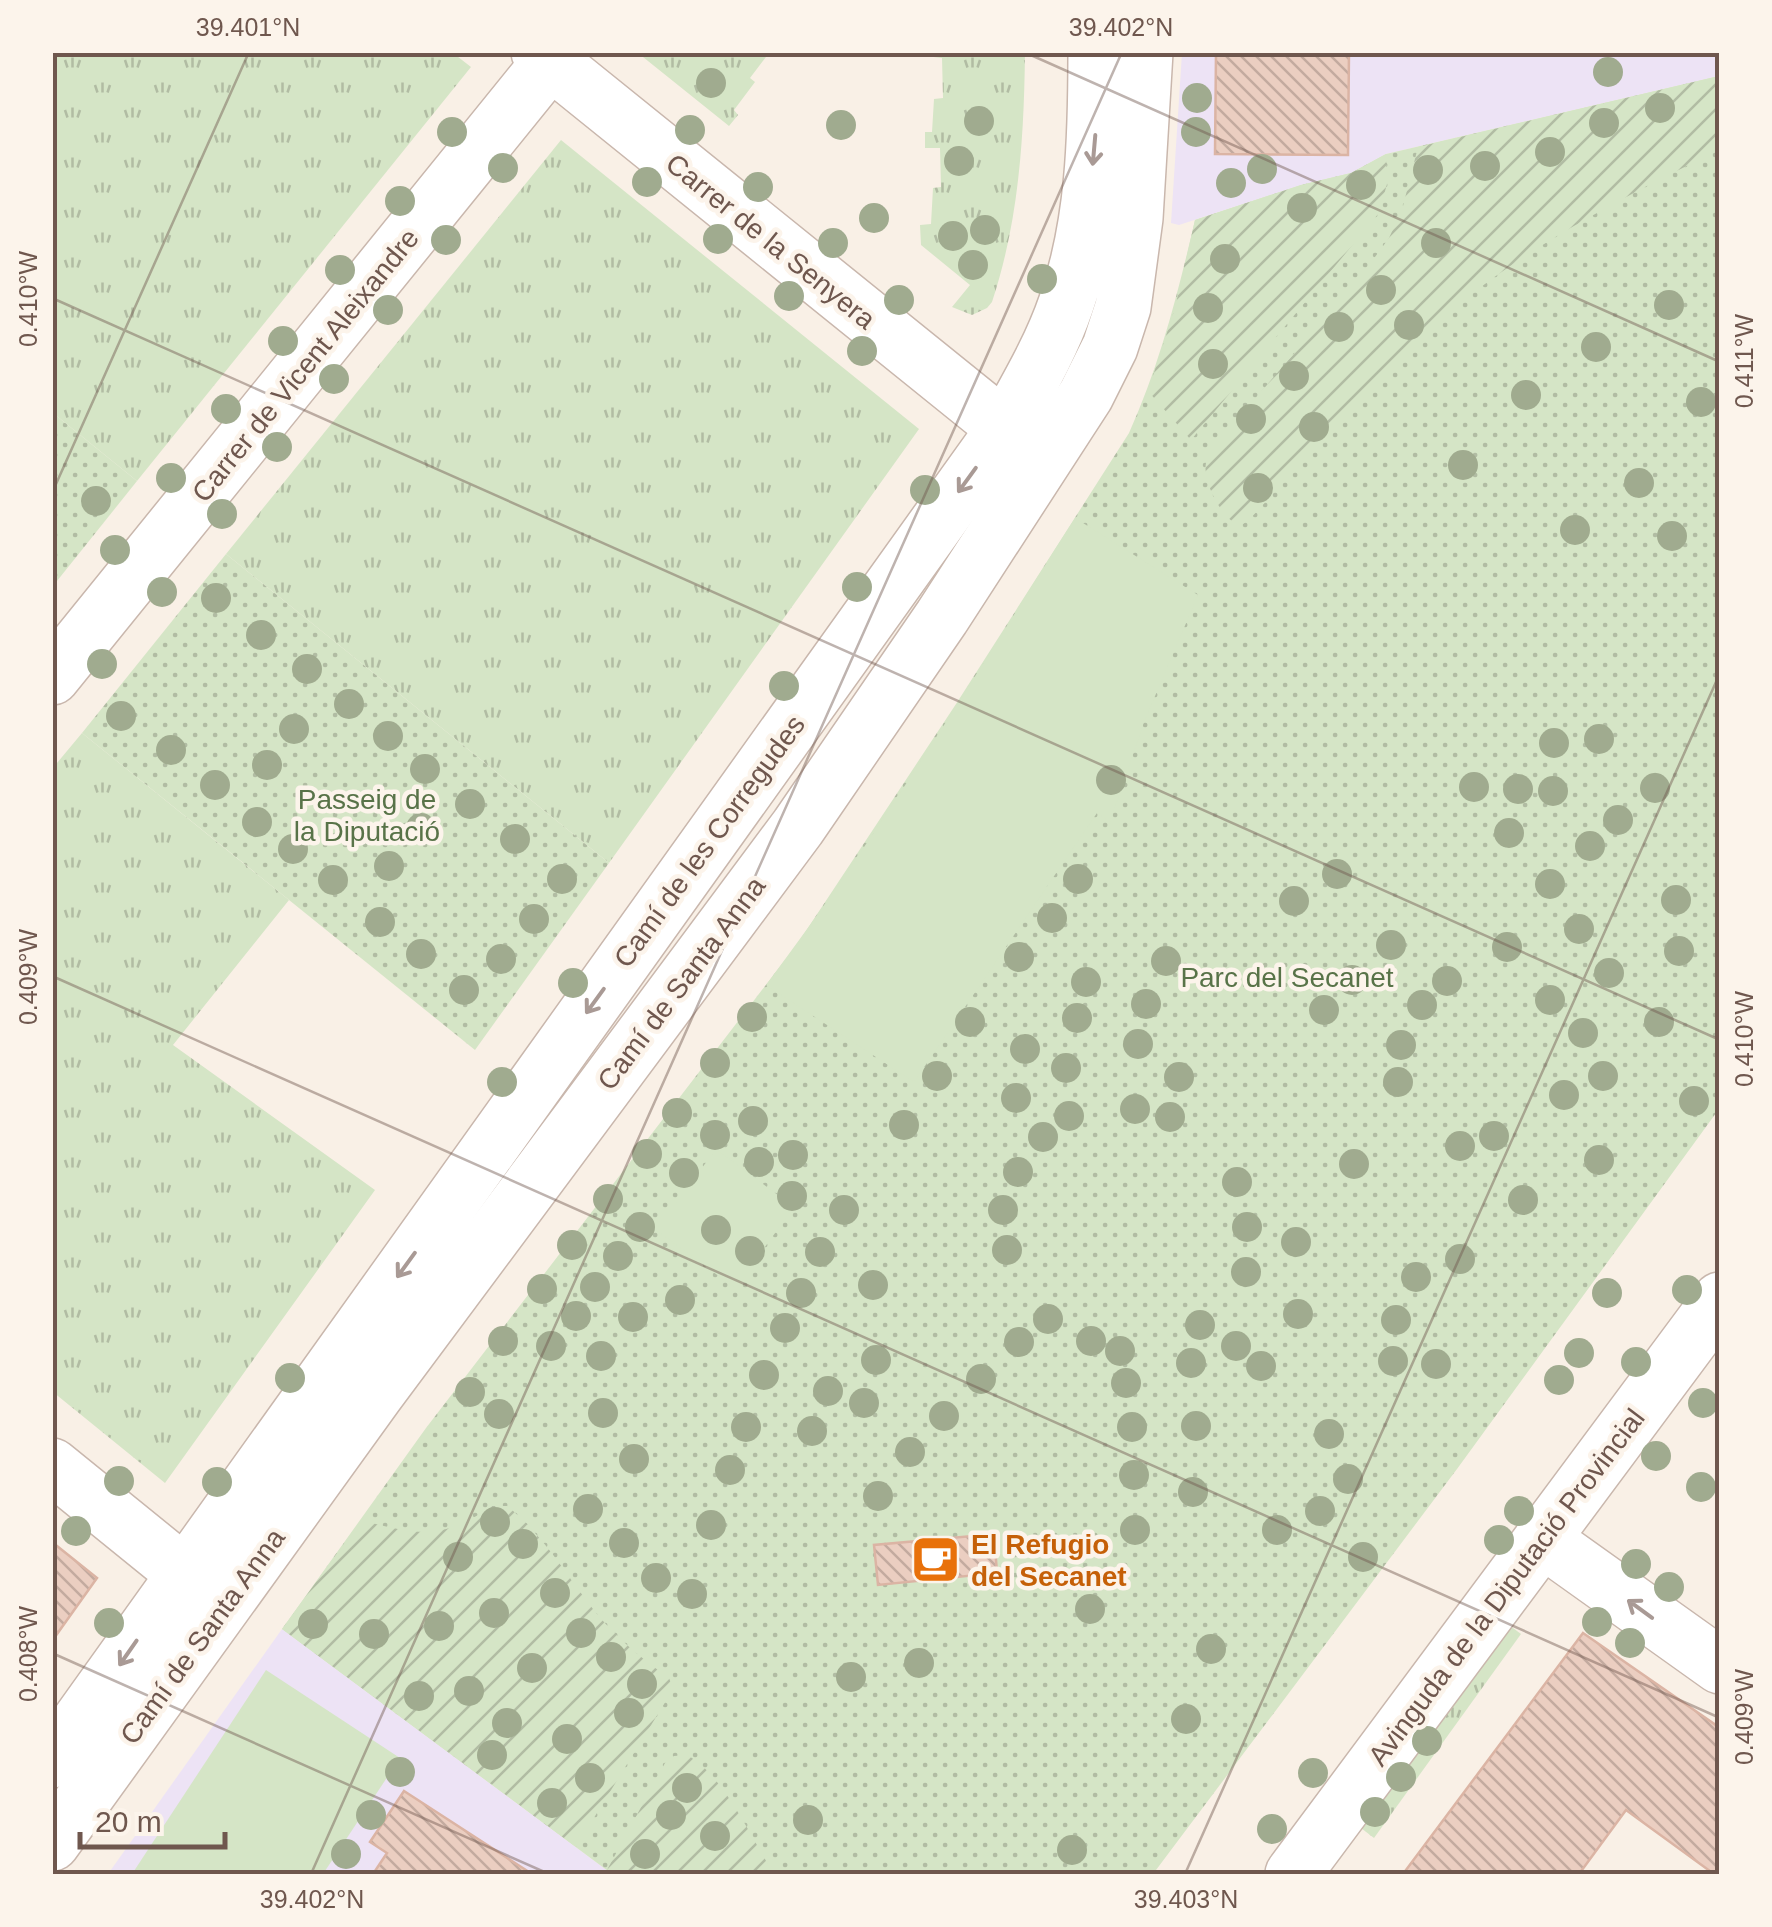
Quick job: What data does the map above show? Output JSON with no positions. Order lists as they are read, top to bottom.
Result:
{
  "streets": {
    "street": [
      "Carrer de la Senyera",
      "Carrer de Vicent Aleixandre",
      "Camí de les Corregudes",
      "Camí de Santa Anna",
      "Avinguda de la Diputació Provincial"
    ]
  },
  "crossings": [
    ["Carrer de la Senyera", "Carrer de Vicent Aleixandre"],
    ["Carrer de la Senyera", "Camí de les Corregudes"]
  ],
  "one_way": ["Camí de les Corregudes"],
  "parks": ["Passeig de la Diputació", "Parc del Secanet"],
  "places": {
    "cafe": ["El Refugio del Secanet"]
  },
  "scale_bar": "20 m",
  "coordinates": [
    "39.401°N",
    "39.402°N",
    "0.410°W",
    "0.411°W",
    "0.409°W",
    "0.408°W",
    "39.403°N"
  ]
}
